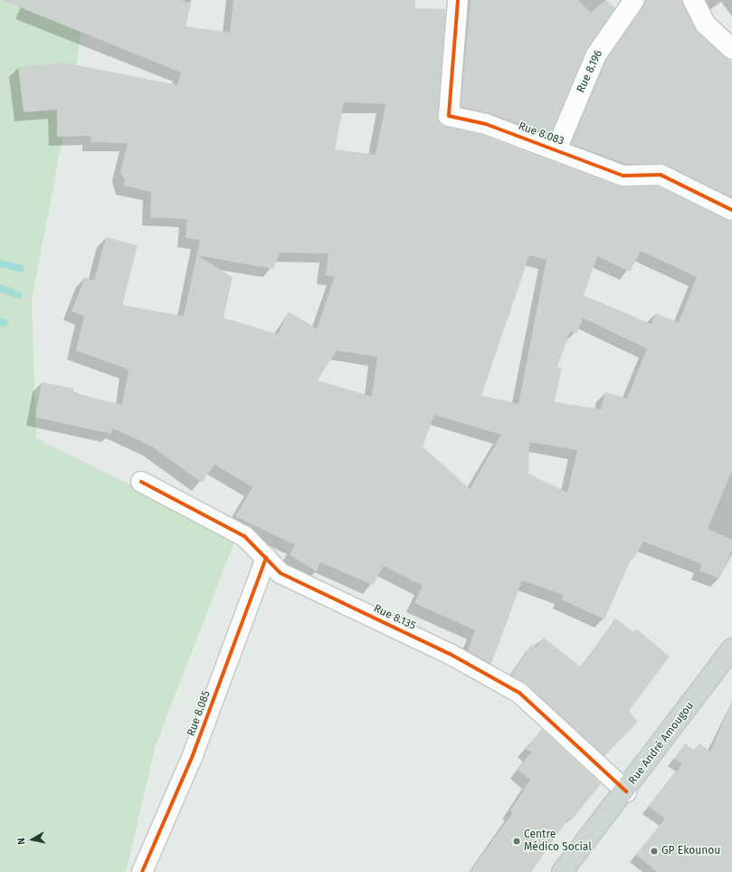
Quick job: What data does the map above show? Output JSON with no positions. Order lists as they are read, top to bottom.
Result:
{
  "streets": {
    "main road": ["Rue André Amougou"],
    "street": [
      "Rue 8.196",
      "Rue 8.083",
      "Rue 8.135",
      "Rue 8.085"
    ]
  },
  "crossings": [
    ["Rue 8.196", "Rue 8.083"],
    ["Rue 8.135", "Rue 8.085"],
    ["Rue 8.135", "Rue André Amougou"]
  ],
  "places": ["Centre Médico Social", "GP Ekounou"],
  "north": "left"
}
